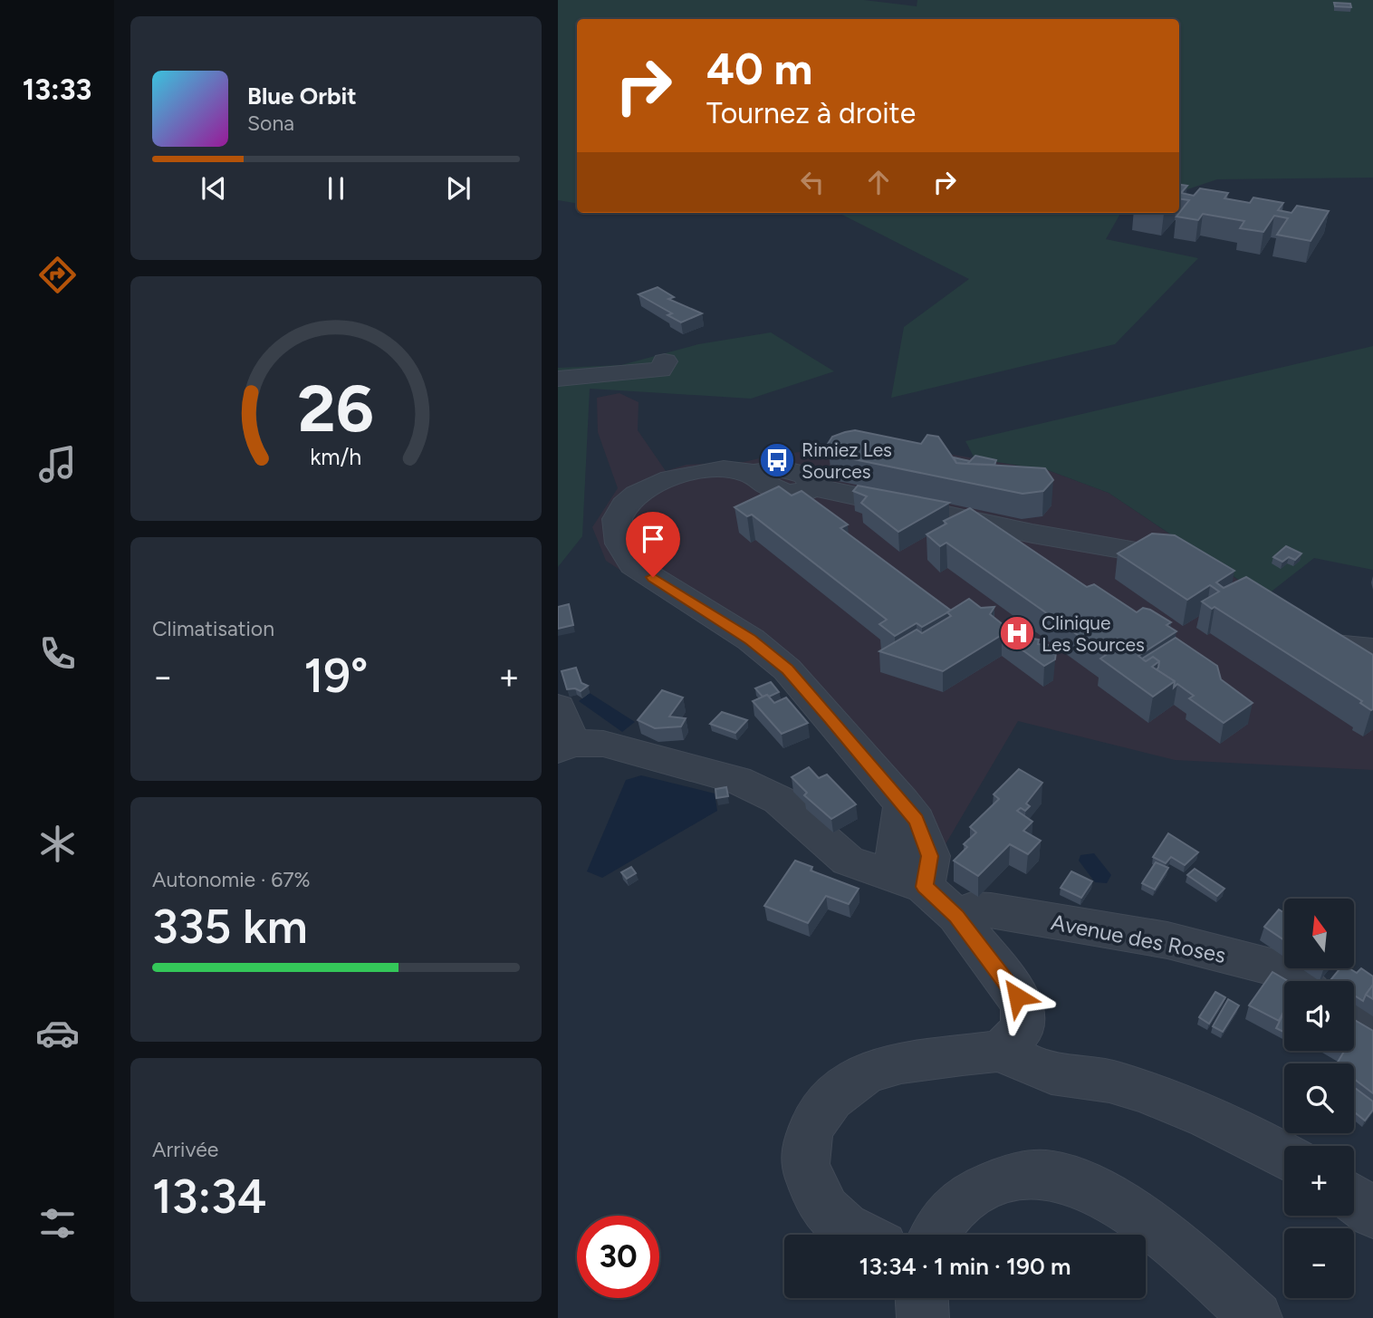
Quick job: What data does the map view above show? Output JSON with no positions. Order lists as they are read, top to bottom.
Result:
{
  "streets": {
    "street": ["Avenue des Roses"]
  },
  "places": {
    "bus stop": ["Rimiez Les Sources"],
    "hospital": ["Clinique Les Sources"]
  },
  "north": "top",
  "page": {
    "tabs": "13:33",
    "turn": ["40 m", "Tournez à droite"],
    "song": ["Blue Orbit", "Sona"],
    "tile": [
      "Climatisation",
      ["Autonomie · 67%", "335 km"],
      ["Arrivée", "13:34"]
    ],
    "heat": ["−", "19°", "+"],
    "map_buttons": ["+", "−"],
    "limit": "30",
    "trip": "13:34 · 1 min · 190 m",
    "gauge": ["26", "km/h"]
  }
}
